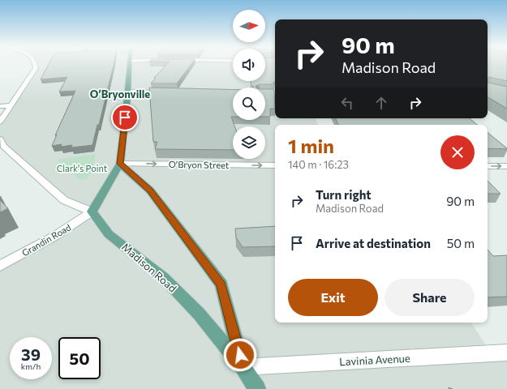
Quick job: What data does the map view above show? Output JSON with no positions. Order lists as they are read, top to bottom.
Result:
{
  "streets": {
    "main road": ["Madison Road"],
    "street": ["O’Bryon Street", "Grandin Road", "Lavinia Avenue"]
  },
  "crossings": [
    ["O’Bryon Street", "Madison Road"],
    ["Grandin Road", "Madison Road"],
    ["Madison Road", "Lavinia Avenue"]
  ],
  "districts": ["O’Bryonville"],
  "parks": ["Clark's Point"],
  "north": "right",
  "page": {
    "turn": ["90 m", "Madison Road"],
    "heading": ["1 min", "140 m · 16:23"],
    "list": [
      {
        "name": "Turn right",
        "note": "Madison Road",
        "value": "90 m"
      },
      {
        "name": "Arrive at destination",
        "value": "50 m"
      }
    ],
    "buttons": ["Exit", "Share"],
    "speed": "39 km/h",
    "limit": "50"
  }
}
